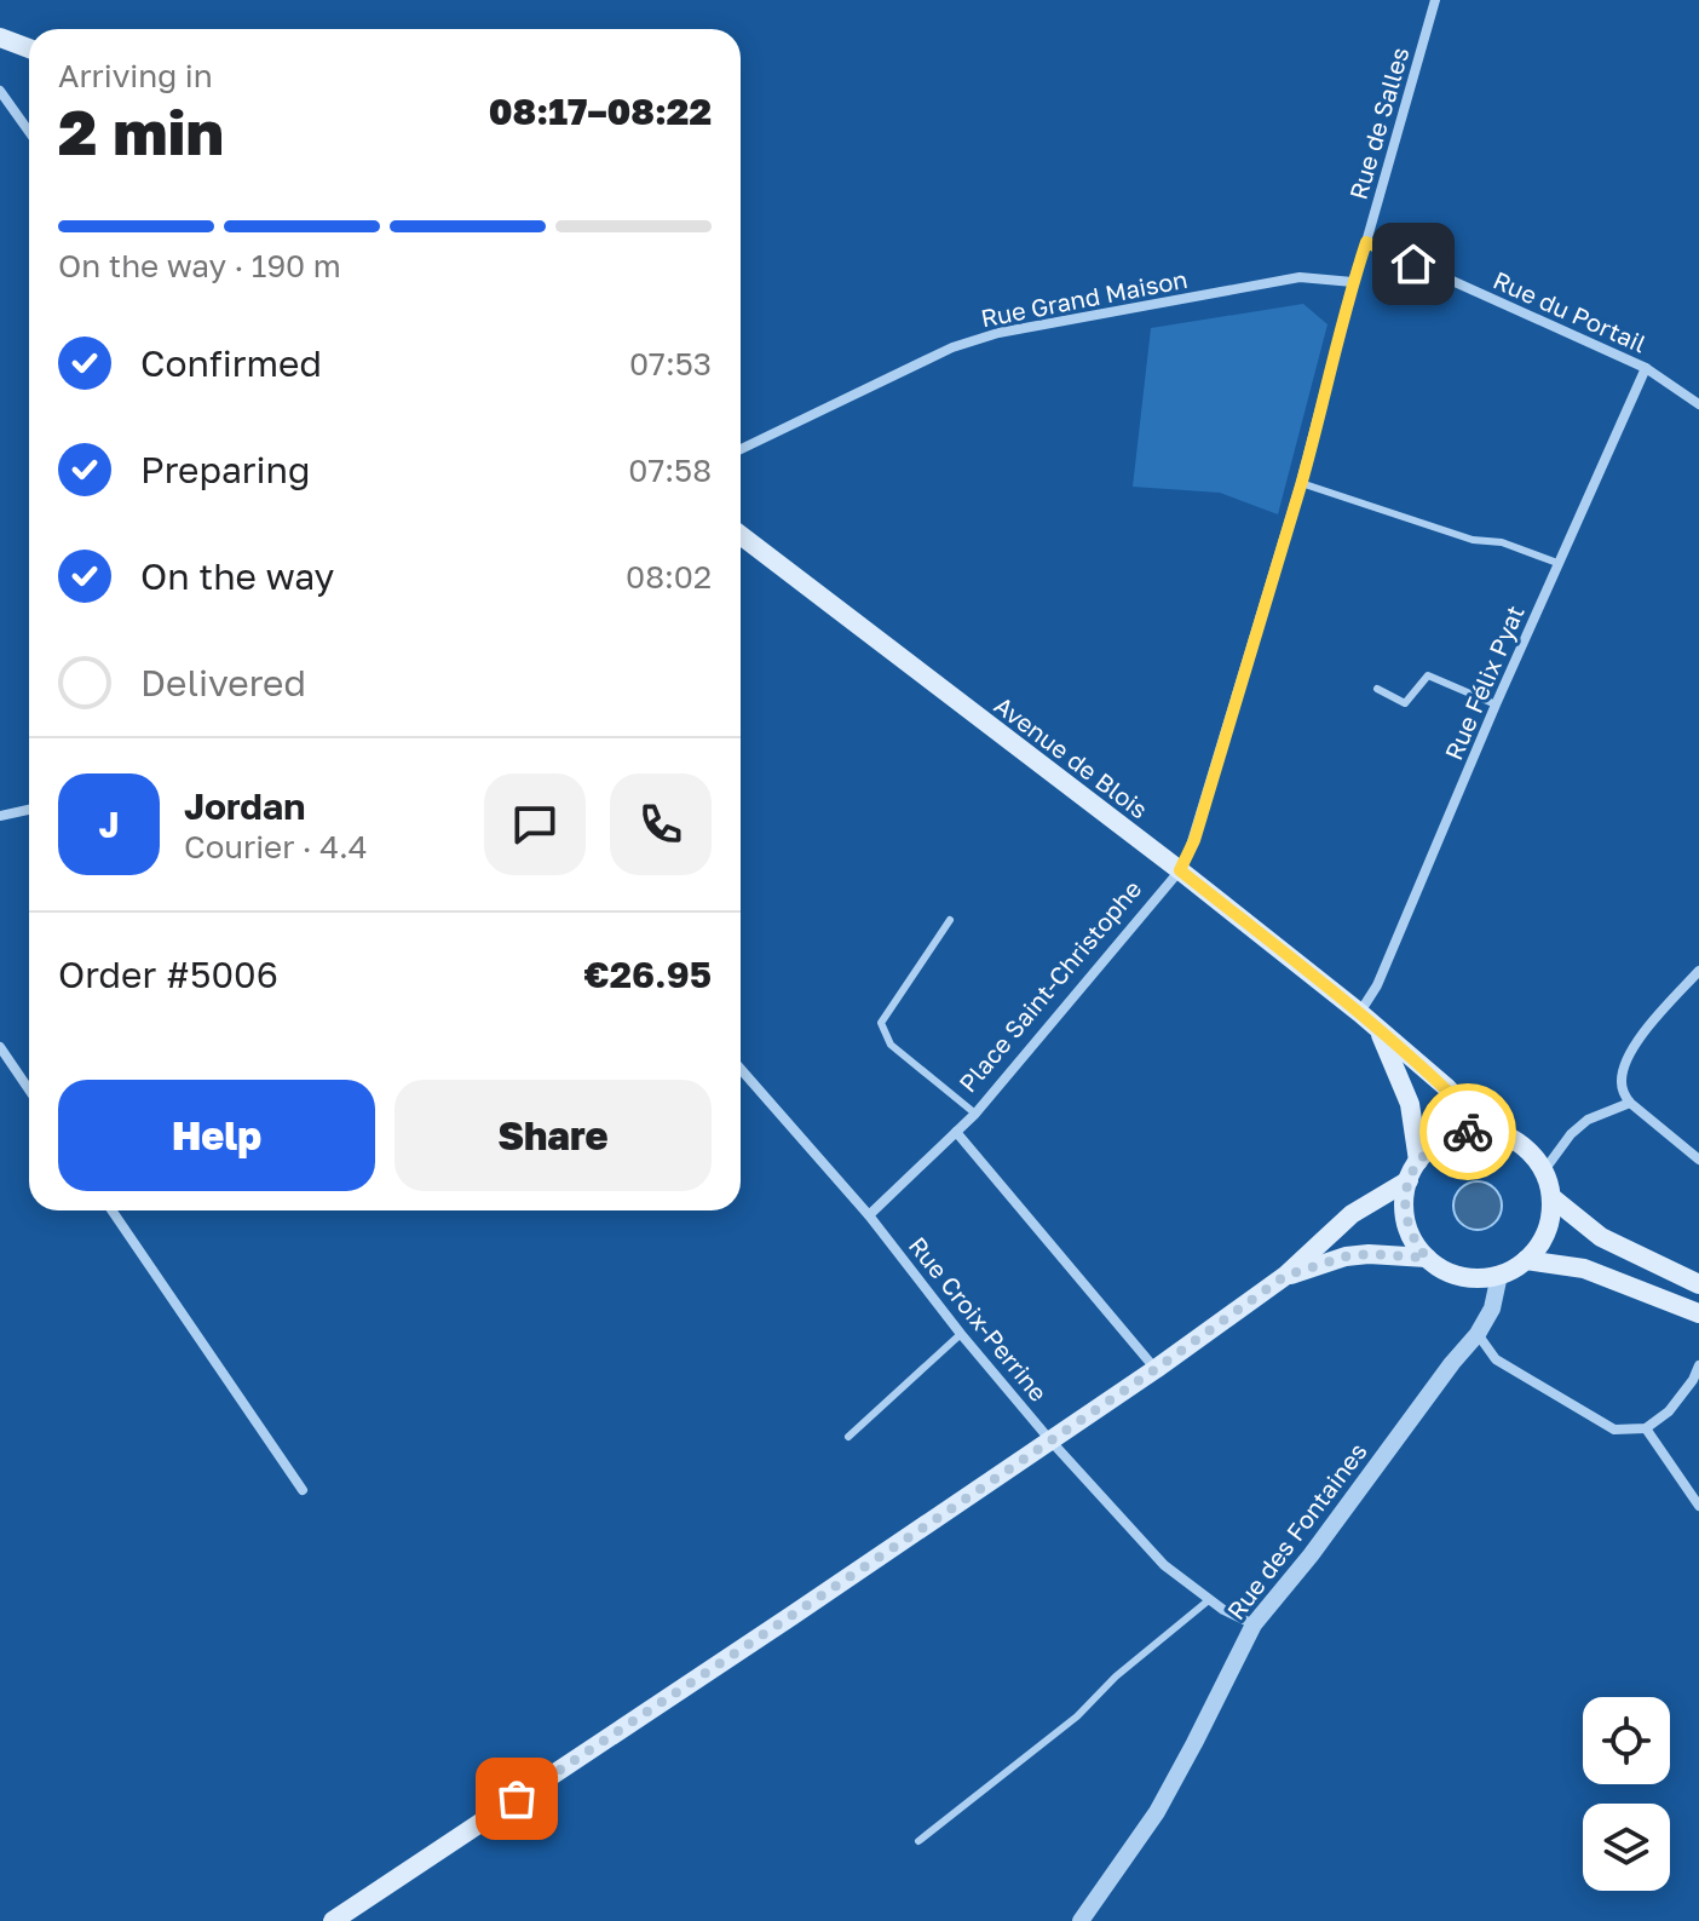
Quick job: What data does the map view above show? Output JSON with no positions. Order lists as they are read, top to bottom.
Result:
{
  "streets": {
    "main road": ["Avenue de Blois"],
    "street": [
      "Rue de Salles",
      "Rue Grand Maison",
      "Rue du Portail",
      "Rue Félix Pyat",
      "Place Saint-Christophe",
      "Rue Croix-Perrine",
      "Rue des Fontaines"
    ]
  },
  "crossings": [
    ["Rue de Salles", "Rue Grand Maison"],
    ["Rue de Salles", "Rue du Portail"],
    ["Rue de Salles", "Avenue de Blois"],
    ["Rue de Salles", "Place Saint-Christophe"],
    ["Rue du Portail", "Rue Félix Pyat"],
    ["Rue Félix Pyat", "Avenue de Blois"],
    ["Avenue de Blois", "Place Saint-Christophe"],
    ["Avenue de Blois", "Rue des Fontaines"],
    ["Place Saint-Christophe", "Rue Croix-Perrine"],
    ["Rue Croix-Perrine", "Rue des Fontaines"]
  ],
  "page": {
    "heading": ["2 min", "Arriving in", "08:17–08:22"],
    "panel": [
      "Jordan",
      "Courier · 4.4",
      "Order #5006",
      "€26.95"
    ],
    "bar": "On the way · 190 m",
    "list": [
      ["Confirmed", "07:53"],
      ["Preparing", "07:58"],
      ["On the way", "08:02"],
      "Delivered"
    ],
    "round": "J",
    "buttons": ["Help", "Share"]
  }
}
